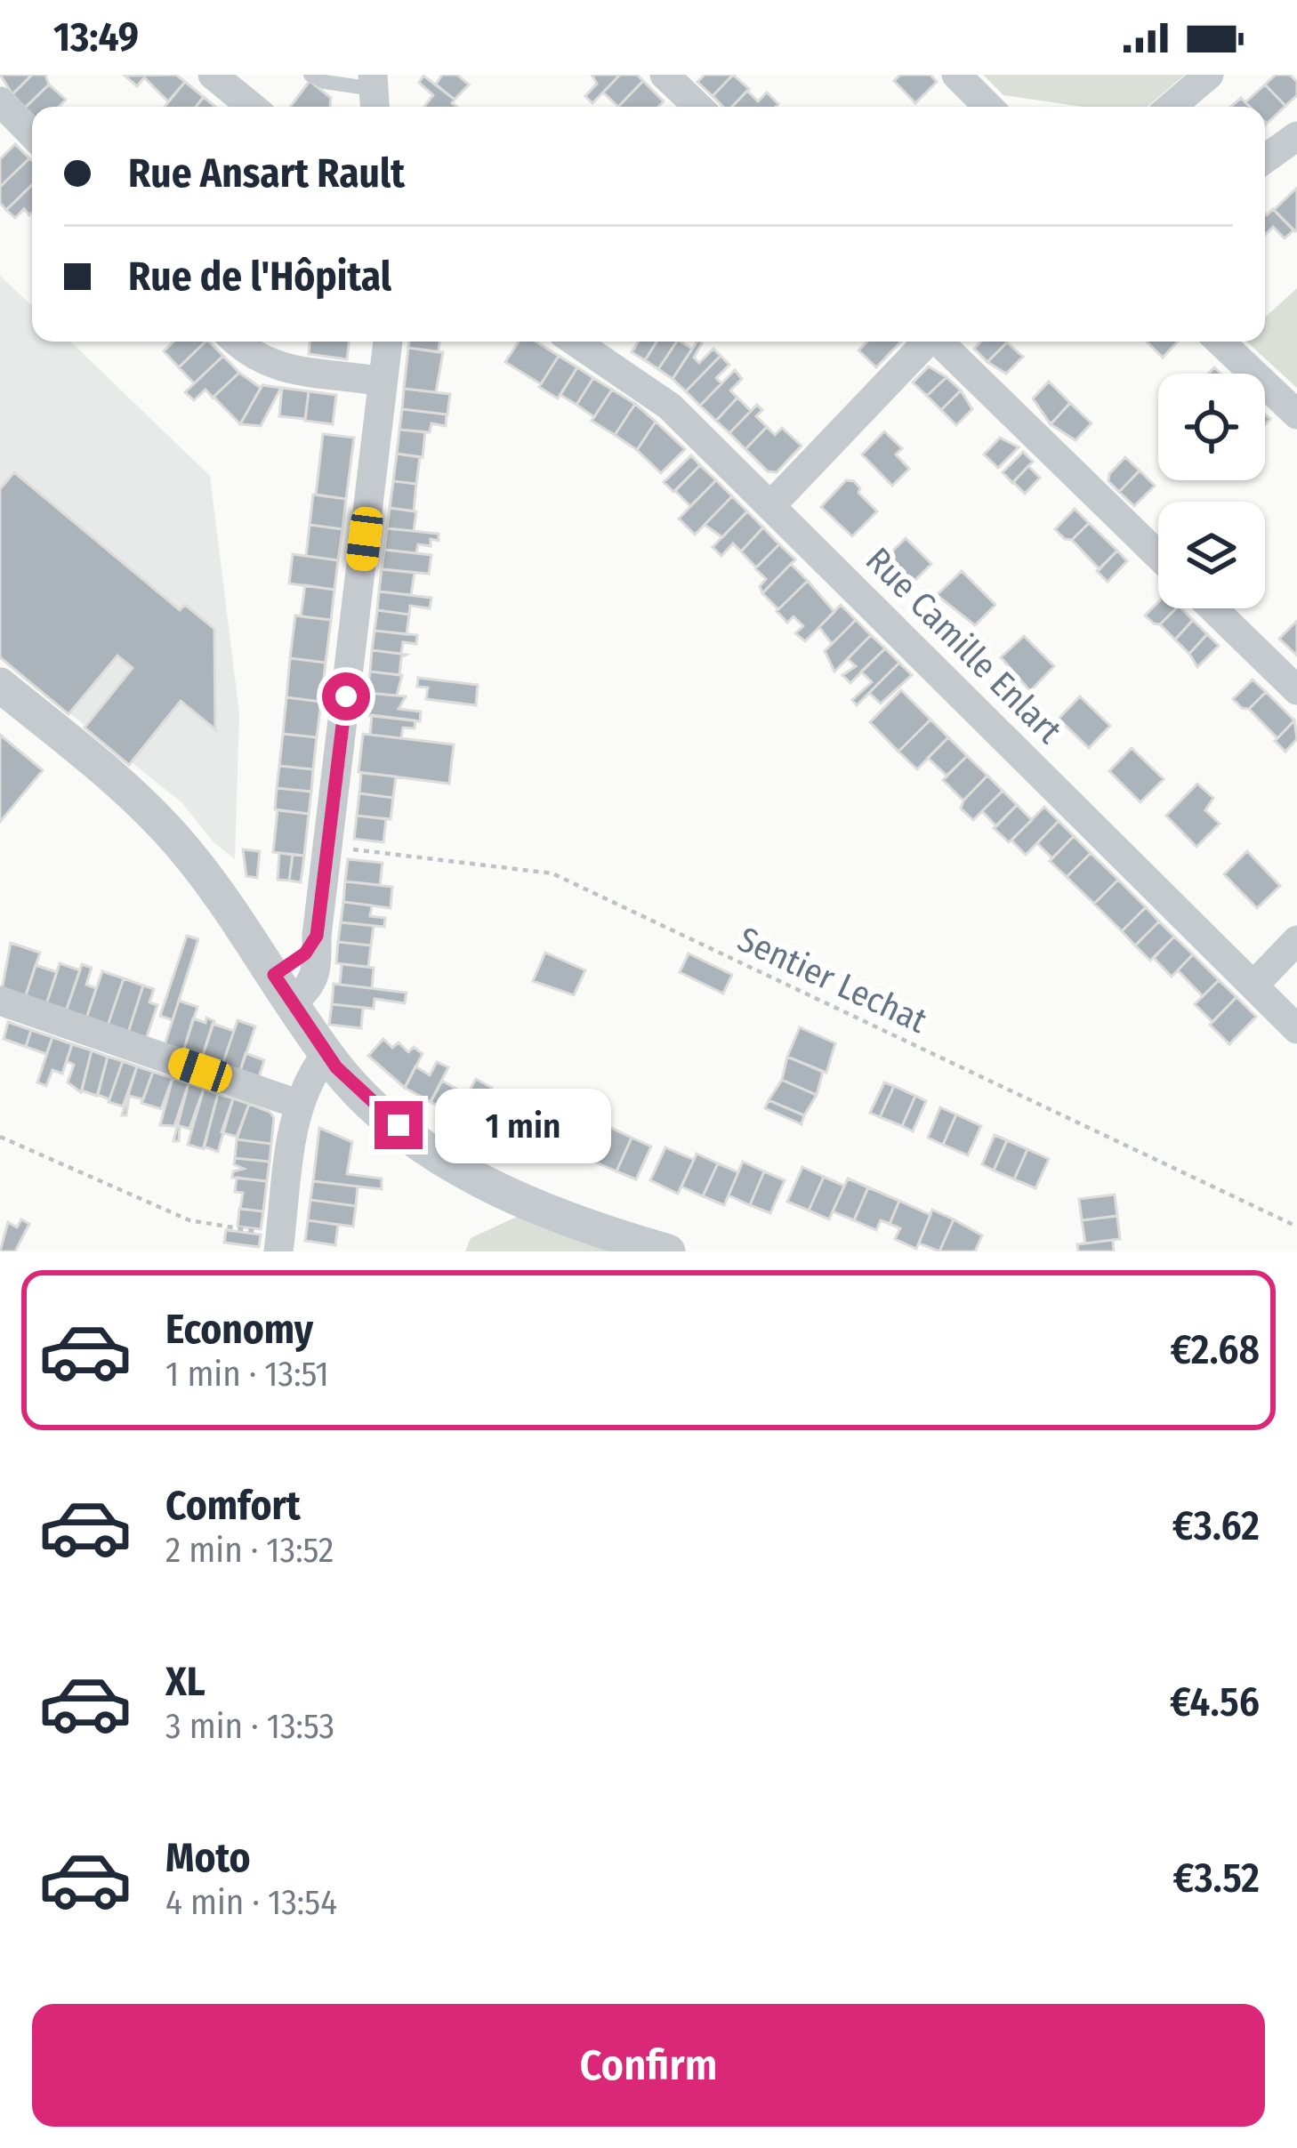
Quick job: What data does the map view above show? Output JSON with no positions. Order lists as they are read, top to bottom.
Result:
{
  "streets": {
    "street": ["Rue Camille Enlart"],
    "path": ["Sentier Lechat"]
  },
  "page": {
    "status": "13:49",
    "banner": ["Rue Ansart Rault", "Rue de l'Hôpital"],
    "bubble": "1 min",
    "list": [
      {
        "name": "Economy",
        "note": "1 min · 13:51",
        "value": "€2.68"
      },
      {
        "name": "Comfort",
        "note": "2 min · 13:52",
        "value": "€3.62"
      },
      {
        "name": "XL",
        "note": "3 min · 13:53",
        "value": "€4.56"
      },
      {
        "name": "Moto",
        "note": "4 min · 13:54",
        "value": "€3.52"
      }
    ],
    "buttons": "Confirm"
  }
}
